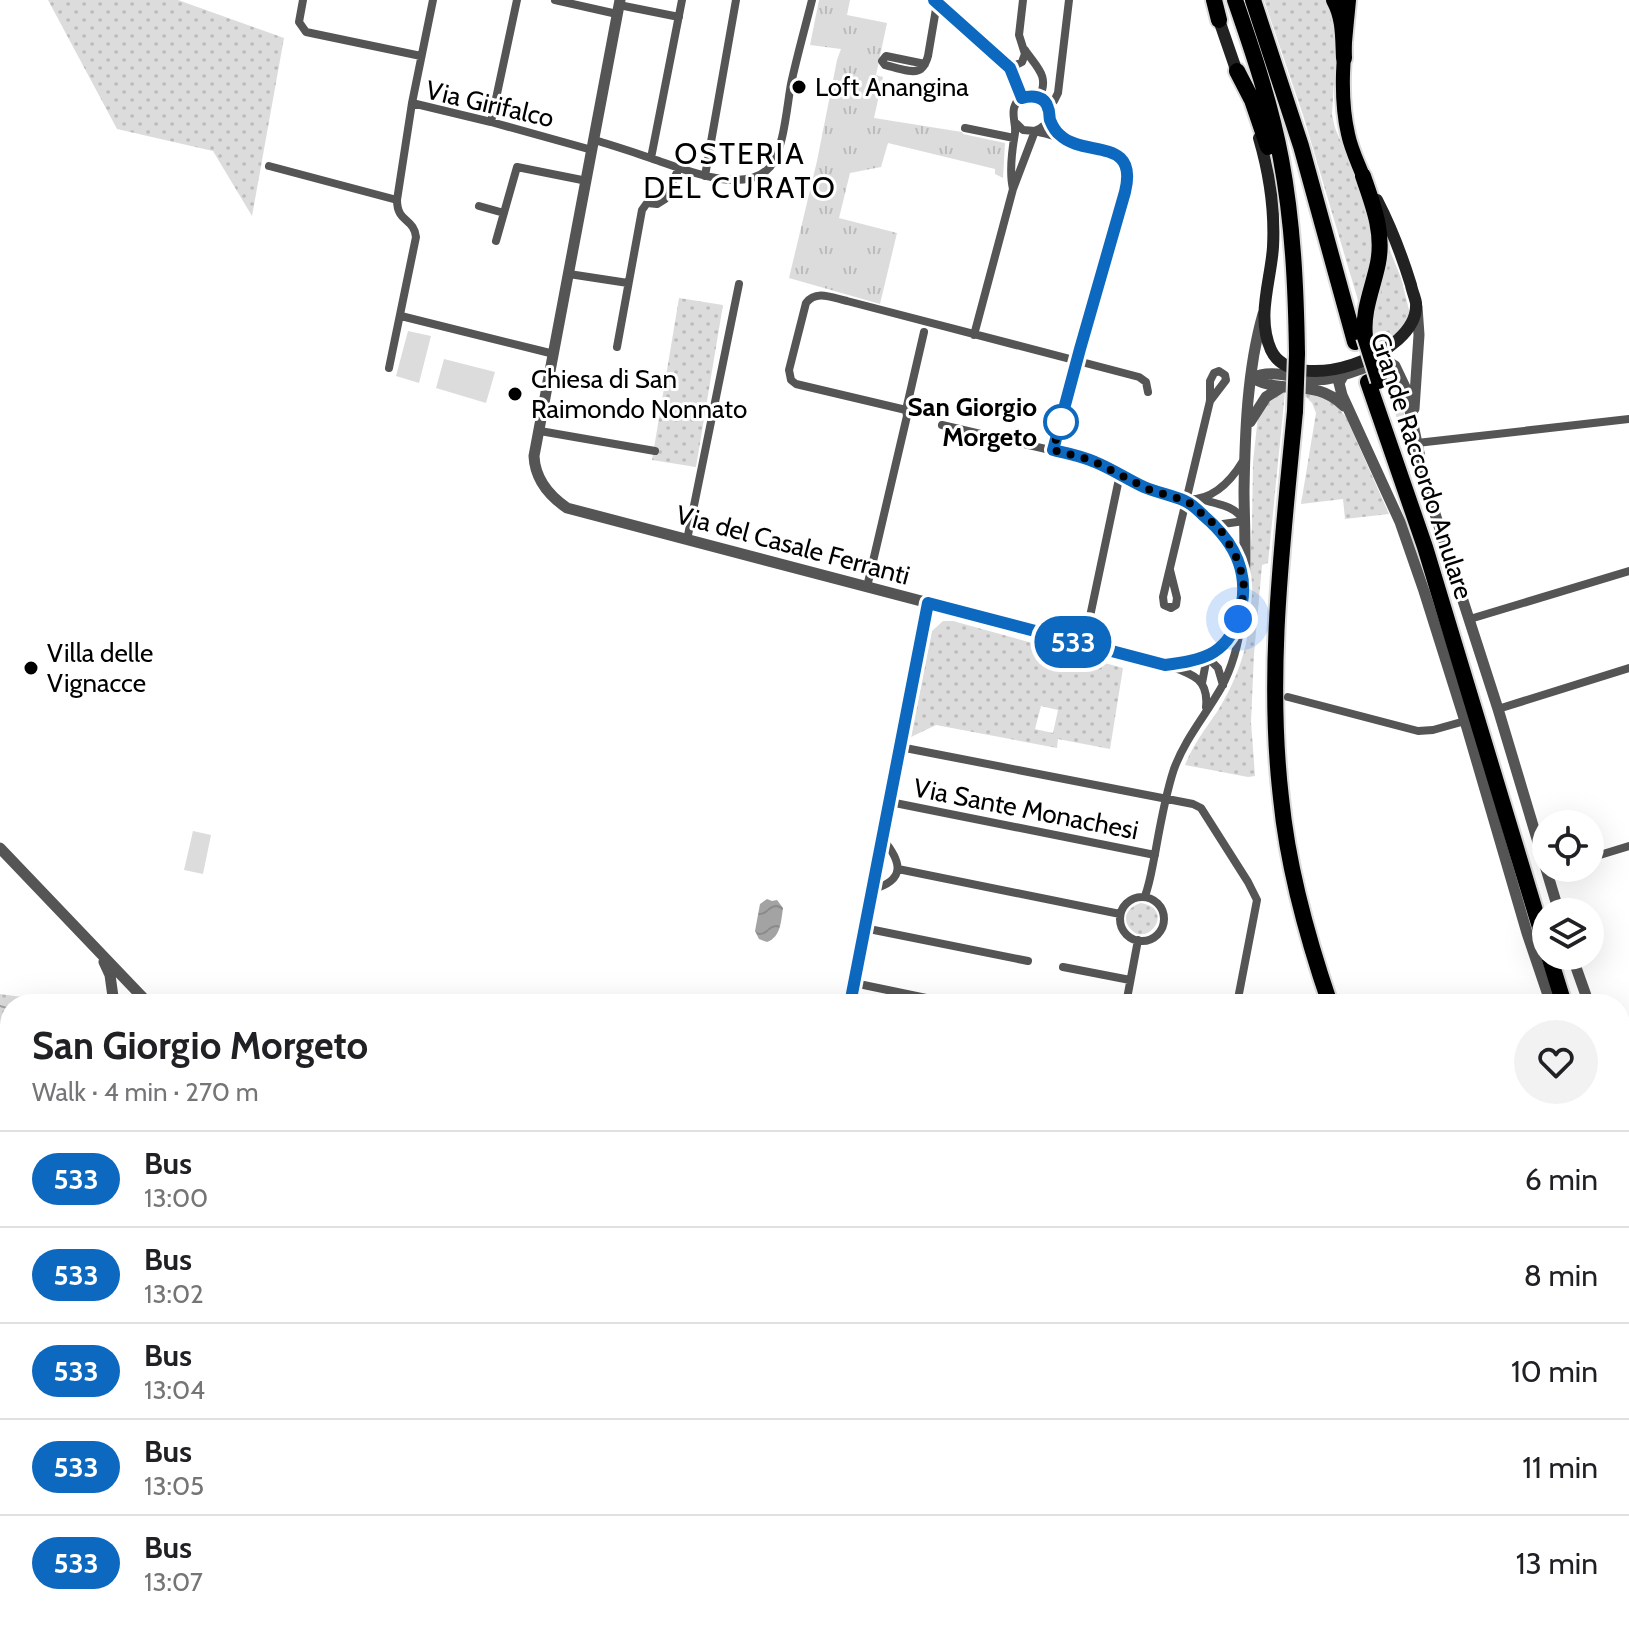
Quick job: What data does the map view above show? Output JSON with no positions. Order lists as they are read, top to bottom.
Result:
{
  "streets": {
    "highway": ["Grande Raccordo Anulare"],
    "street": ["Via Girifalco", "Via del Casale Ferranti", "Via Sante Monachesi"]
  },
  "crossings": [
    ["Via Girifalco", "Via del Casale Ferranti"]
  ],
  "districts": ["OSTERIA DEL CURATO"],
  "places": [
    "Loft Anangina",
    "Chiesa di San Raimondo Nonnato",
    "San Giorgio Morgeto",
    "Villa delle Vignacce"
  ],
  "lines": ["bus line 533"],
  "page": {
    "on_map": "533",
    "heading": ["San Giorgio Morgeto", "Walk · 4 min · 270 m"],
    "list": [
      {
        "mark": "533",
        "name": "Bus",
        "note": "13:00",
        "value": "6 min"
      },
      {
        "mark": "533",
        "name": "Bus",
        "note": "13:02",
        "value": "8 min"
      },
      {
        "mark": "533",
        "name": "Bus",
        "note": "13:04",
        "value": "10 min"
      },
      {
        "mark": "533",
        "name": "Bus",
        "note": "13:05",
        "value": "11 min"
      },
      {
        "mark": "533",
        "name": "Bus",
        "note": "13:07",
        "value": "13 min"
      }
    ]
  }
}
